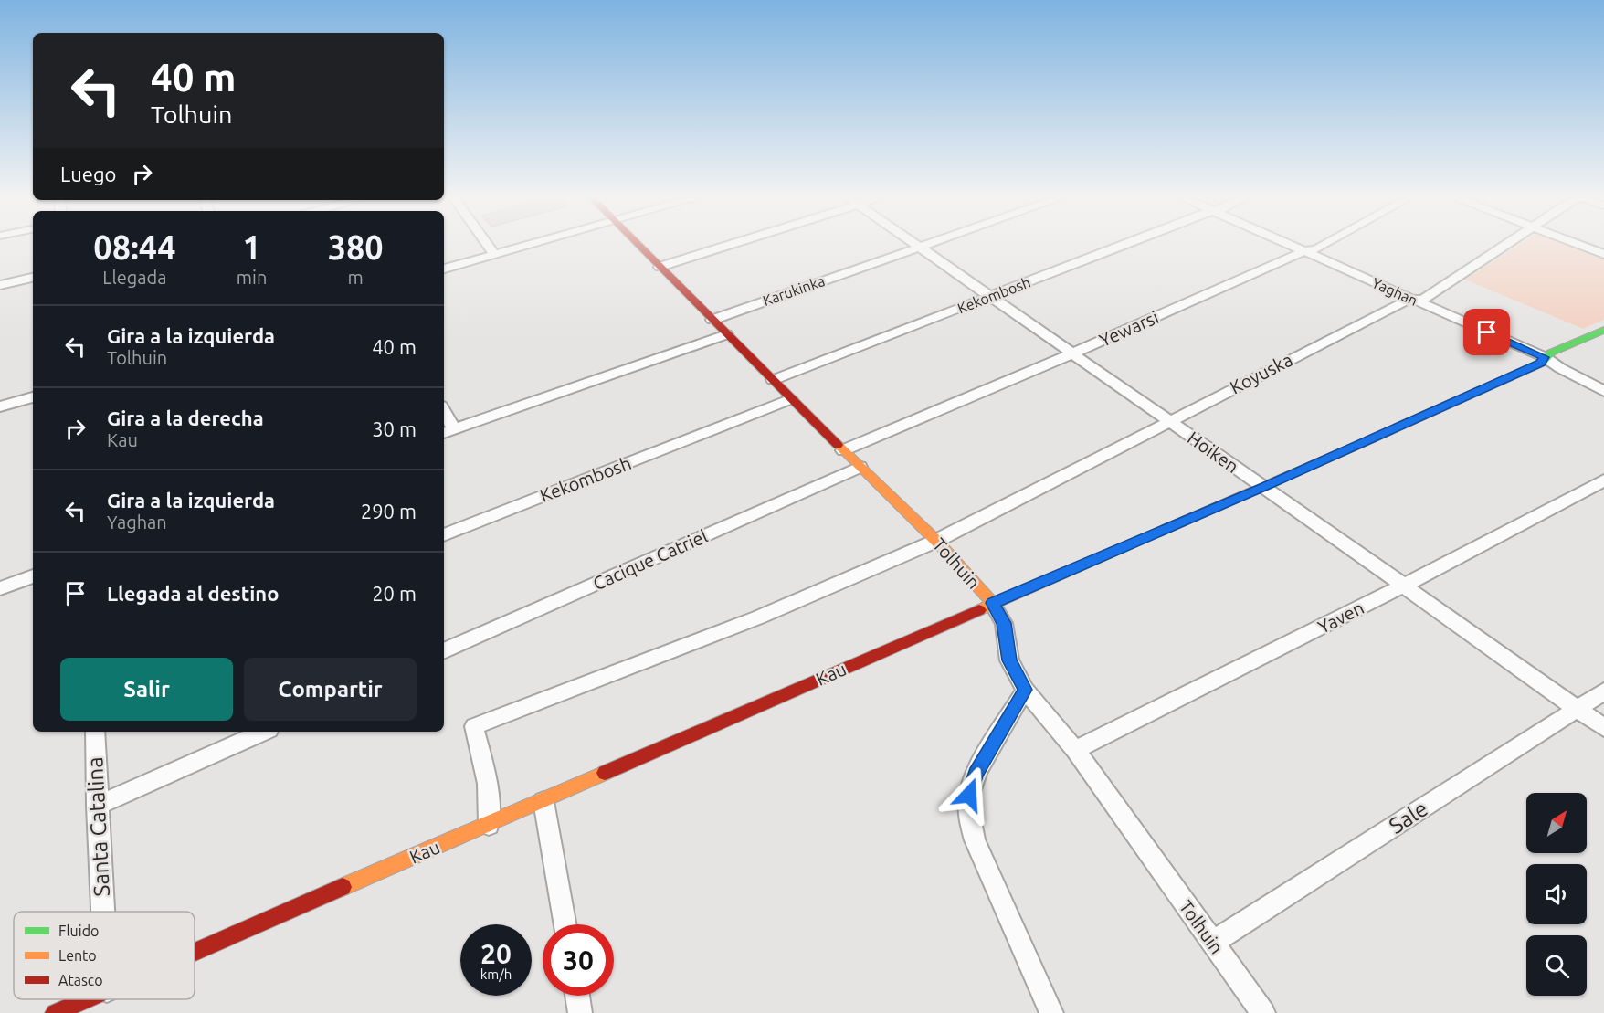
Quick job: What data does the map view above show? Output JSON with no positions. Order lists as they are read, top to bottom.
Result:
{
  "streets": {
    "street": [
      "Karukinka",
      "Yaghan",
      "Kekombosh",
      "Yewarsi",
      "Koyuska",
      "Hoiken",
      "Cacique Catriel",
      "Tolhuin",
      "Yaven",
      "Kau",
      "Sale",
      "Santa Catalina"
    ]
  },
  "crossings": [
    ["Karukinka", "Hoiken"],
    ["Karukinka", "Tolhuin"],
    ["Yaghan", "Yewarsi"],
    ["Yaghan", "Koyuska"],
    ["Yaghan", "Kau"],
    ["Kekombosh", "Hoiken"],
    ["Kekombosh", "Tolhuin"],
    ["Yewarsi", "Hoiken"],
    ["Yewarsi", "Tolhuin"],
    ["Koyuska", "Hoiken"],
    ["Koyuska", "Tolhuin"],
    ["Koyuska", "Kau"],
    ["Hoiken", "Yaven"],
    ["Hoiken", "Kau"],
    ["Hoiken", "Sale"],
    ["Cacique Catriel", "Tolhuin"],
    ["Tolhuin", "Yaven"],
    ["Tolhuin", "Kau"],
    ["Tolhuin", "Sale"]
  ],
  "legend": ["Fluido", "Lento", "Atasco"],
  "north": "top right",
  "page": {
    "turn": ["40 m", "Tolhuin"],
    "then": "Luego",
    "eta": [
      "08:44",
      "Llegada",
      "1",
      "min",
      "380",
      "m"
    ],
    "list": [
      {
        "name": "Gira a la izquierda",
        "note": "Tolhuin",
        "value": "40 m"
      },
      {
        "name": "Gira a la derecha",
        "note": "Kau",
        "value": "30 m"
      },
      {
        "name": "Gira a la izquierda",
        "note": "Yaghan",
        "value": "290 m"
      },
      {
        "name": "Llegada al destino",
        "value": "20 m"
      }
    ],
    "buttons": ["Salir", "Compartir"],
    "speed": "20 km/h",
    "limit": "30"
  }
}
